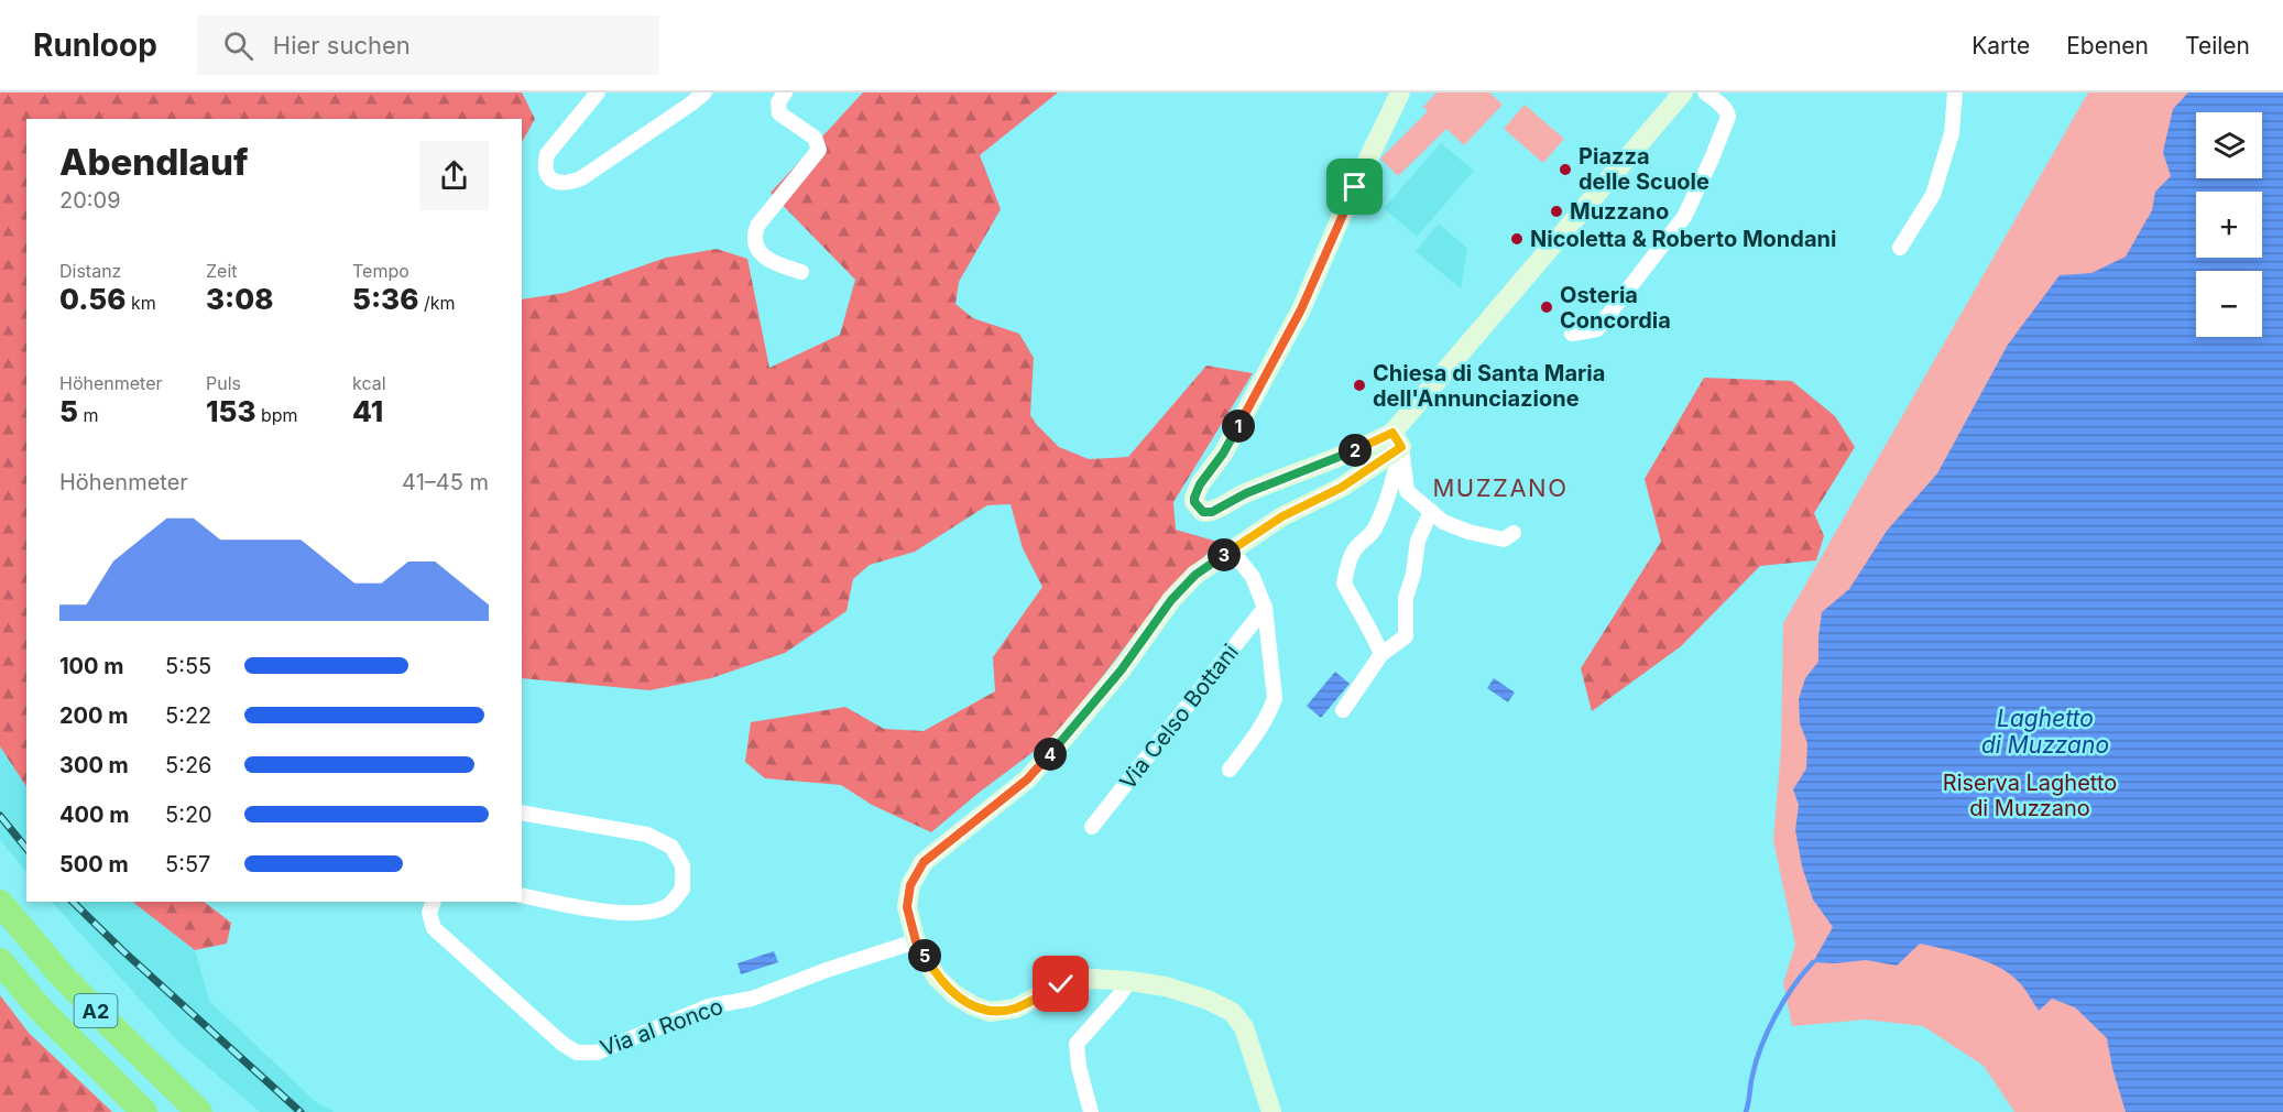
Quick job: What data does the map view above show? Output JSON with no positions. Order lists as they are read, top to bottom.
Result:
{
  "streets": {
    "highway": ["A2"],
    "street": ["Via Celso Bottani", "Via al Ronco"]
  },
  "districts": ["MUZZANO"],
  "water": ["Laghetto di Muzzano"],
  "parks": ["Riserva Laghetto di Muzzano"],
  "places": [
    "Piazza delle Scuole",
    "Muzzano",
    "Nicoletta & Roberto Mondani",
    "Osteria Concordia",
    "Chiesa di Santa Maria dell'Annunciazione"
  ],
  "page": {
    "header": "Runloop",
    "search": "Hier suchen",
    "nav": ["Karte", "Ebenen", "Teilen"],
    "map_buttons": ["+", "−"],
    "heading": ["Abendlauf", "20:09"],
    "stats": [
      ["Distanz", "0.56 km"],
      ["Zeit", "3:08"],
      ["Tempo", "5:36 /km"],
      ["Höhenmeter", "5 m"],
      ["Puls", "153 bpm"],
      ["kcal", "41"]
    ],
    "pins": [
      "1",
      "2",
      "3",
      "4",
      "5"
    ],
    "chart": ["Höhenmeter", "41–45 m"],
    "list": [
      {
        "name": "100 m",
        "note": "5:55"
      },
      {
        "name": "200 m",
        "note": "5:22"
      },
      {
        "name": "300 m",
        "note": "5:26"
      },
      {
        "name": "400 m",
        "note": "5:20"
      },
      {
        "name": "500 m",
        "note": "5:57"
      }
    ]
  }
}
